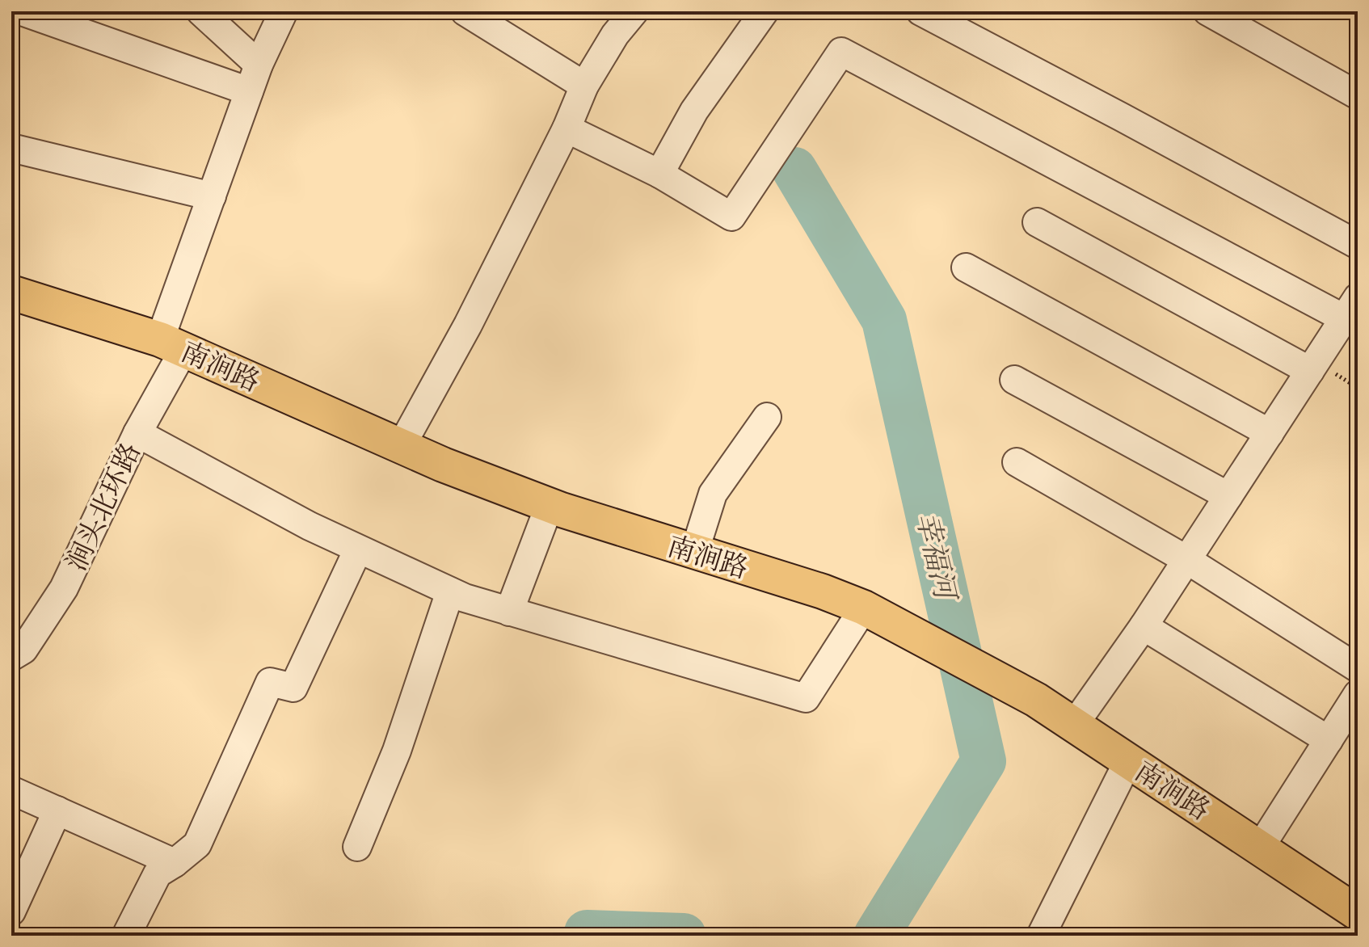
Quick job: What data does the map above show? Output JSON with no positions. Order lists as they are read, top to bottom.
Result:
{
  "streets": {
    "main road": ["南涧路"],
    "street": ["涧头北环路"]
  },
  "crossings": [
    ["南涧路", "涧头北环路"]
  ],
  "water": ["幸福河"]
}
